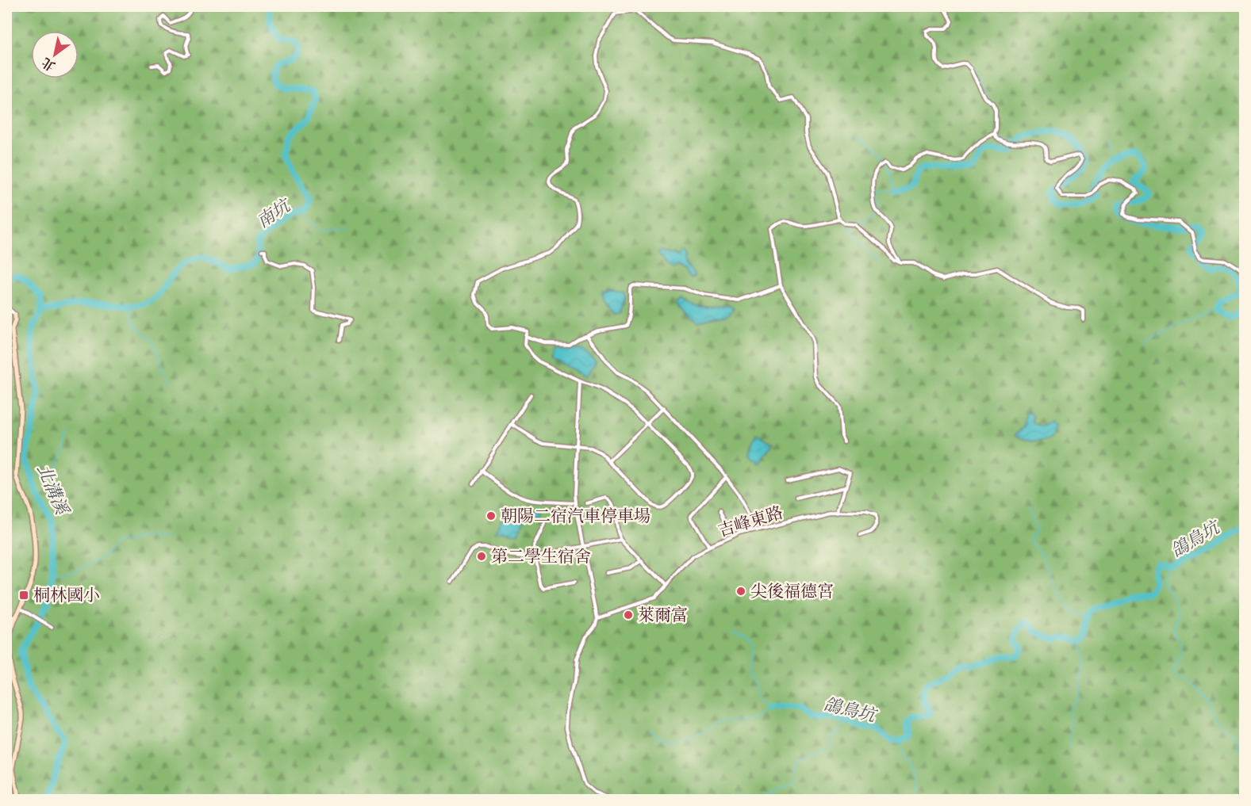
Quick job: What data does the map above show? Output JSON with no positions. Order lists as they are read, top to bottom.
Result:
{
  "streets": {
    "street": ["吉峰東路"]
  },
  "water": ["南坑", "北溝溪", "鴿鳥坑"],
  "places": {
    "other": [
      "朝陽二宿汽車停車場",
      "第二學生宿舍",
      "尖後福德宮",
      "萊爾富"
    ],
    "transit": ["桐林國小"]
  },
  "north": "bottom left"
}
